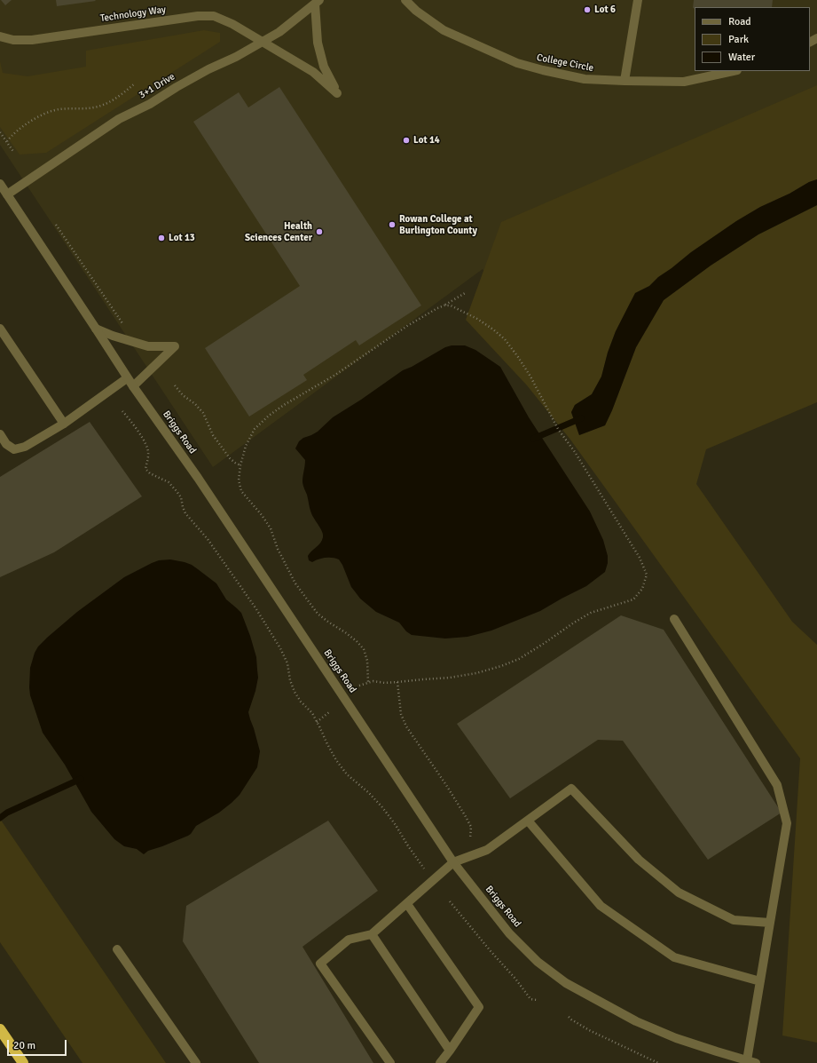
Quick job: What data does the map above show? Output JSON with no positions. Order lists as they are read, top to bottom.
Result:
{
  "streets": {
    "street": [
      "Technology Way",
      "College Circle",
      "3+1 Drive",
      "Briggs Road"
    ]
  },
  "crossings": [
    ["Technology Way", "3+1 Drive"],
    ["3+1 Drive", "Briggs Road"]
  ],
  "places": [
    "Lot 6",
    "Lot 14",
    "Rowan College at Burlington County",
    "Health Sciences Center",
    "Lot 13"
  ],
  "legend": ["Road", "Park", "Water"],
  "scale_bar": "20 m"
}
